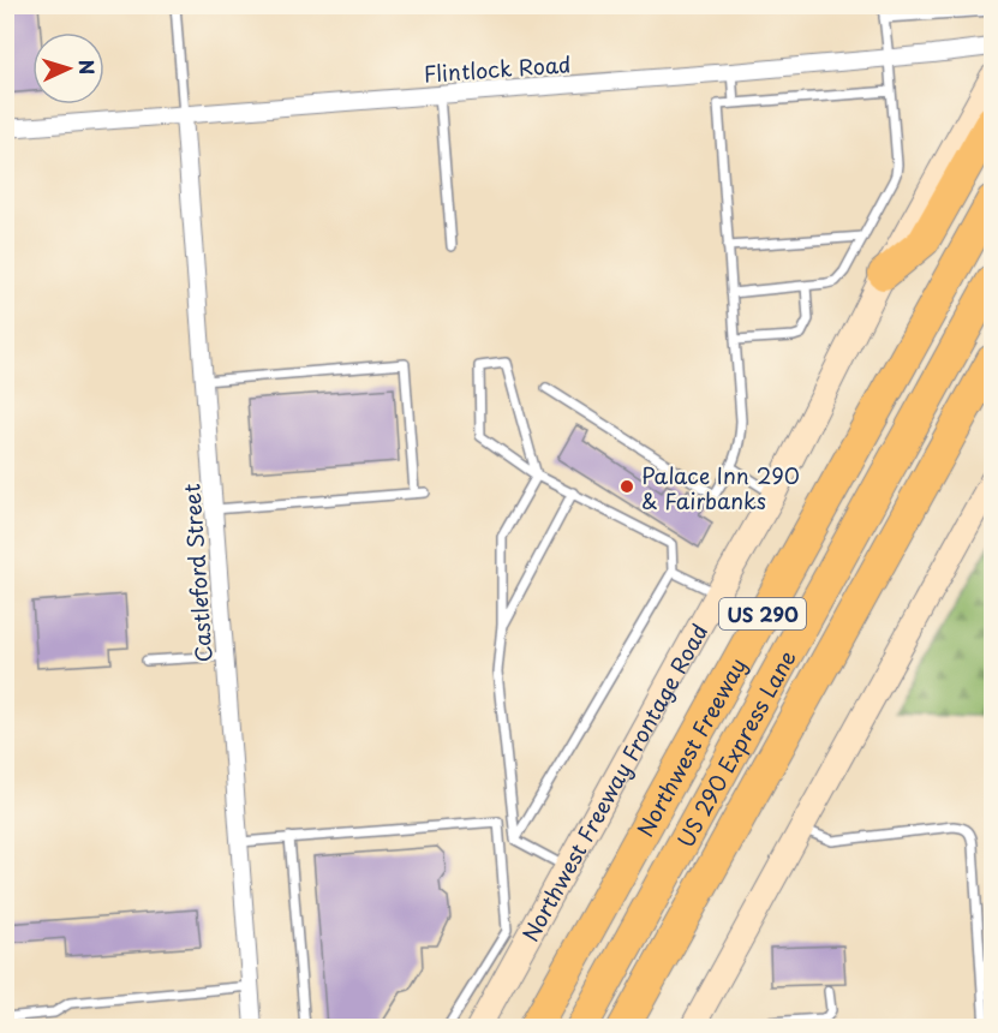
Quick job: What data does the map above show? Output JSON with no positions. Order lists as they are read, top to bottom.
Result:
{
  "streets": {
    "highway": ["US 290", "Northwest Freeway", "US 290 Express Lane"],
    "main road": ["Northwest Freeway Frontage Road"],
    "street": ["Flintlock Road", "Castleford Street"]
  },
  "crossings": [
    ["Flintlock Road", "Castleford Street"]
  ],
  "places": ["Palace Inn 290 & Fairbanks"],
  "north": "right"
}
